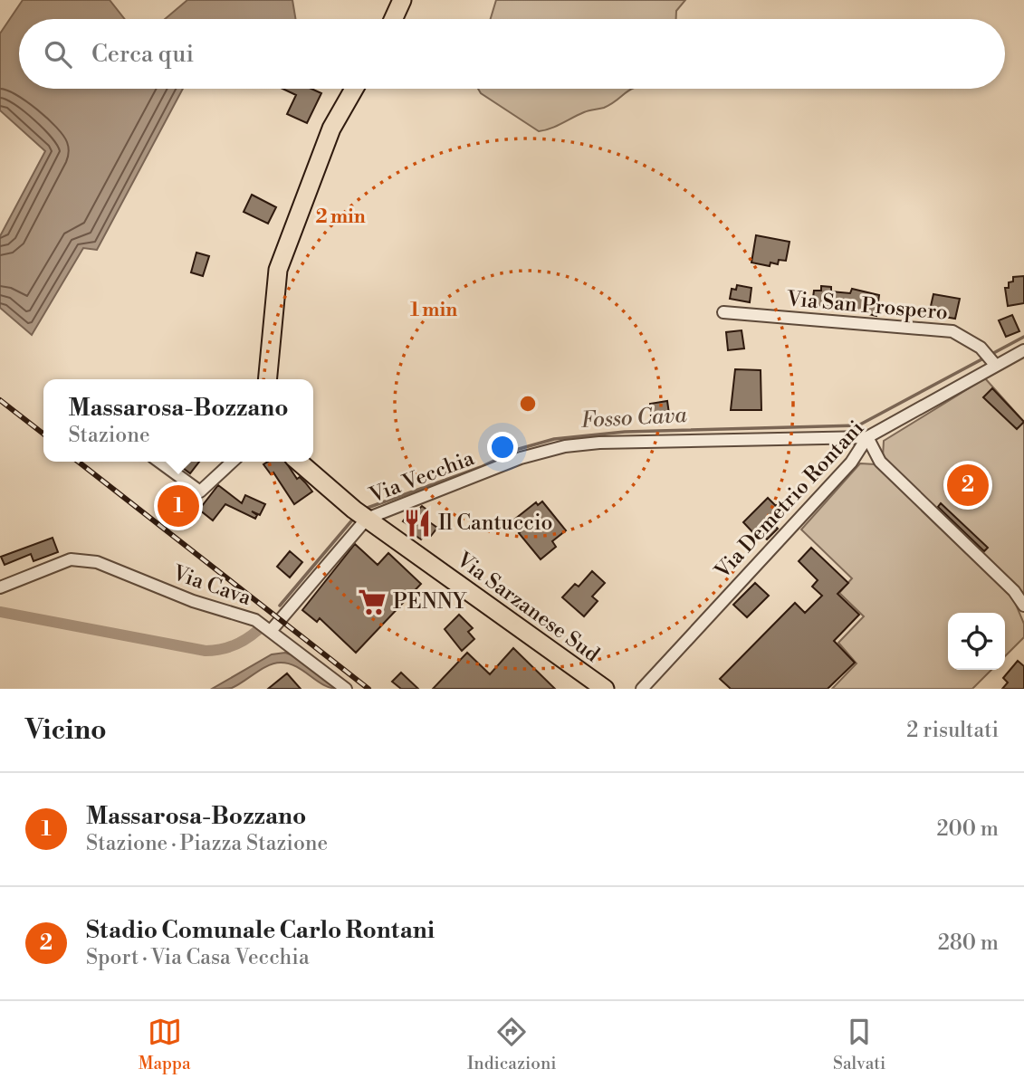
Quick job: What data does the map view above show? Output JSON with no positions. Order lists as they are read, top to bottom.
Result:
{
  "streets": {
    "main road": ["Via Sarzanese Sud"],
    "street": [
      "Via San Prospero",
      "Via Vecchia",
      "Via Demetrio Rontani",
      "Via Cava"
    ]
  },
  "crossings": [
    ["Via San Prospero", "Via Demetrio Rontani"],
    ["Via Vecchia", "Via Demetrio Rontani"],
    ["Via Vecchia", "Via Sarzanese Sud"]
  ],
  "water": ["Fosso Cava"],
  "places": {
    "restaurant": ["Il Cantuccio"],
    "supermarket": ["PENNY"]
  },
  "page": {
    "search": "Cerca qui",
    "popup": ["Massarosa-Bozzano", "Stazione"],
    "pins": ["2", "1"],
    "heading": ["Vicino", "2 risultati"],
    "list": [
      {
        "mark": "1",
        "name": "Massarosa-Bozzano",
        "note": "Stazione · Piazza Stazione",
        "value": "200 m"
      },
      {
        "mark": "2",
        "name": "Stadio Comunale Carlo Rontani",
        "note": "Sport · Via Casa Vecchia",
        "value": "280 m"
      }
    ],
    "nav": ["Mappa", "Indicazioni", "Salvati"]
  },
  "rings": ["2 min", "1 min"]
}
